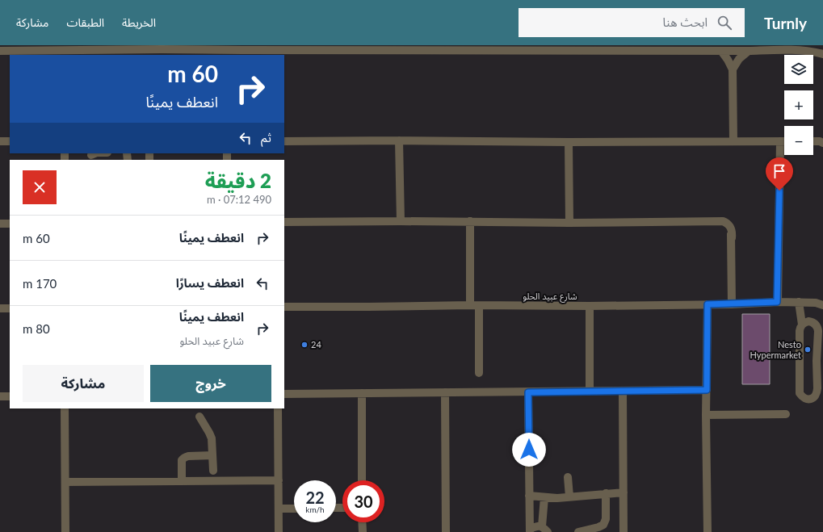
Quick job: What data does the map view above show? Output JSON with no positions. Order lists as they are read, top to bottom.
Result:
{
  "streets": {
    "street": ["شارع عبيد الحلو"]
  },
  "places": ["24", "Nesto Hypermarket"],
  "page": {
    "header": "Turnly",
    "search": "ابحث هنا",
    "nav": ["الخريطة", "الطبقات", "مشاركة"],
    "map_buttons": ["+", "−"],
    "turn": ["60 m", "انعطف يمينًا"],
    "then": "ثم",
    "heading": ["2 دقيقة", "490 m · 07:12"],
    "list": [
      {
        "name": "انعطف يمينًا",
        "value": "60 m"
      },
      {
        "name": "انعطف يسارًا",
        "value": "170 m"
      },
      {
        "name": "انعطف يمينًا",
        "note": "شارع عبيد الحلو",
        "value": "80 m"
      }
    ],
    "buttons": ["خروج", "مشاركة"],
    "speed": "22 km/h",
    "limit": "30"
  }
}
